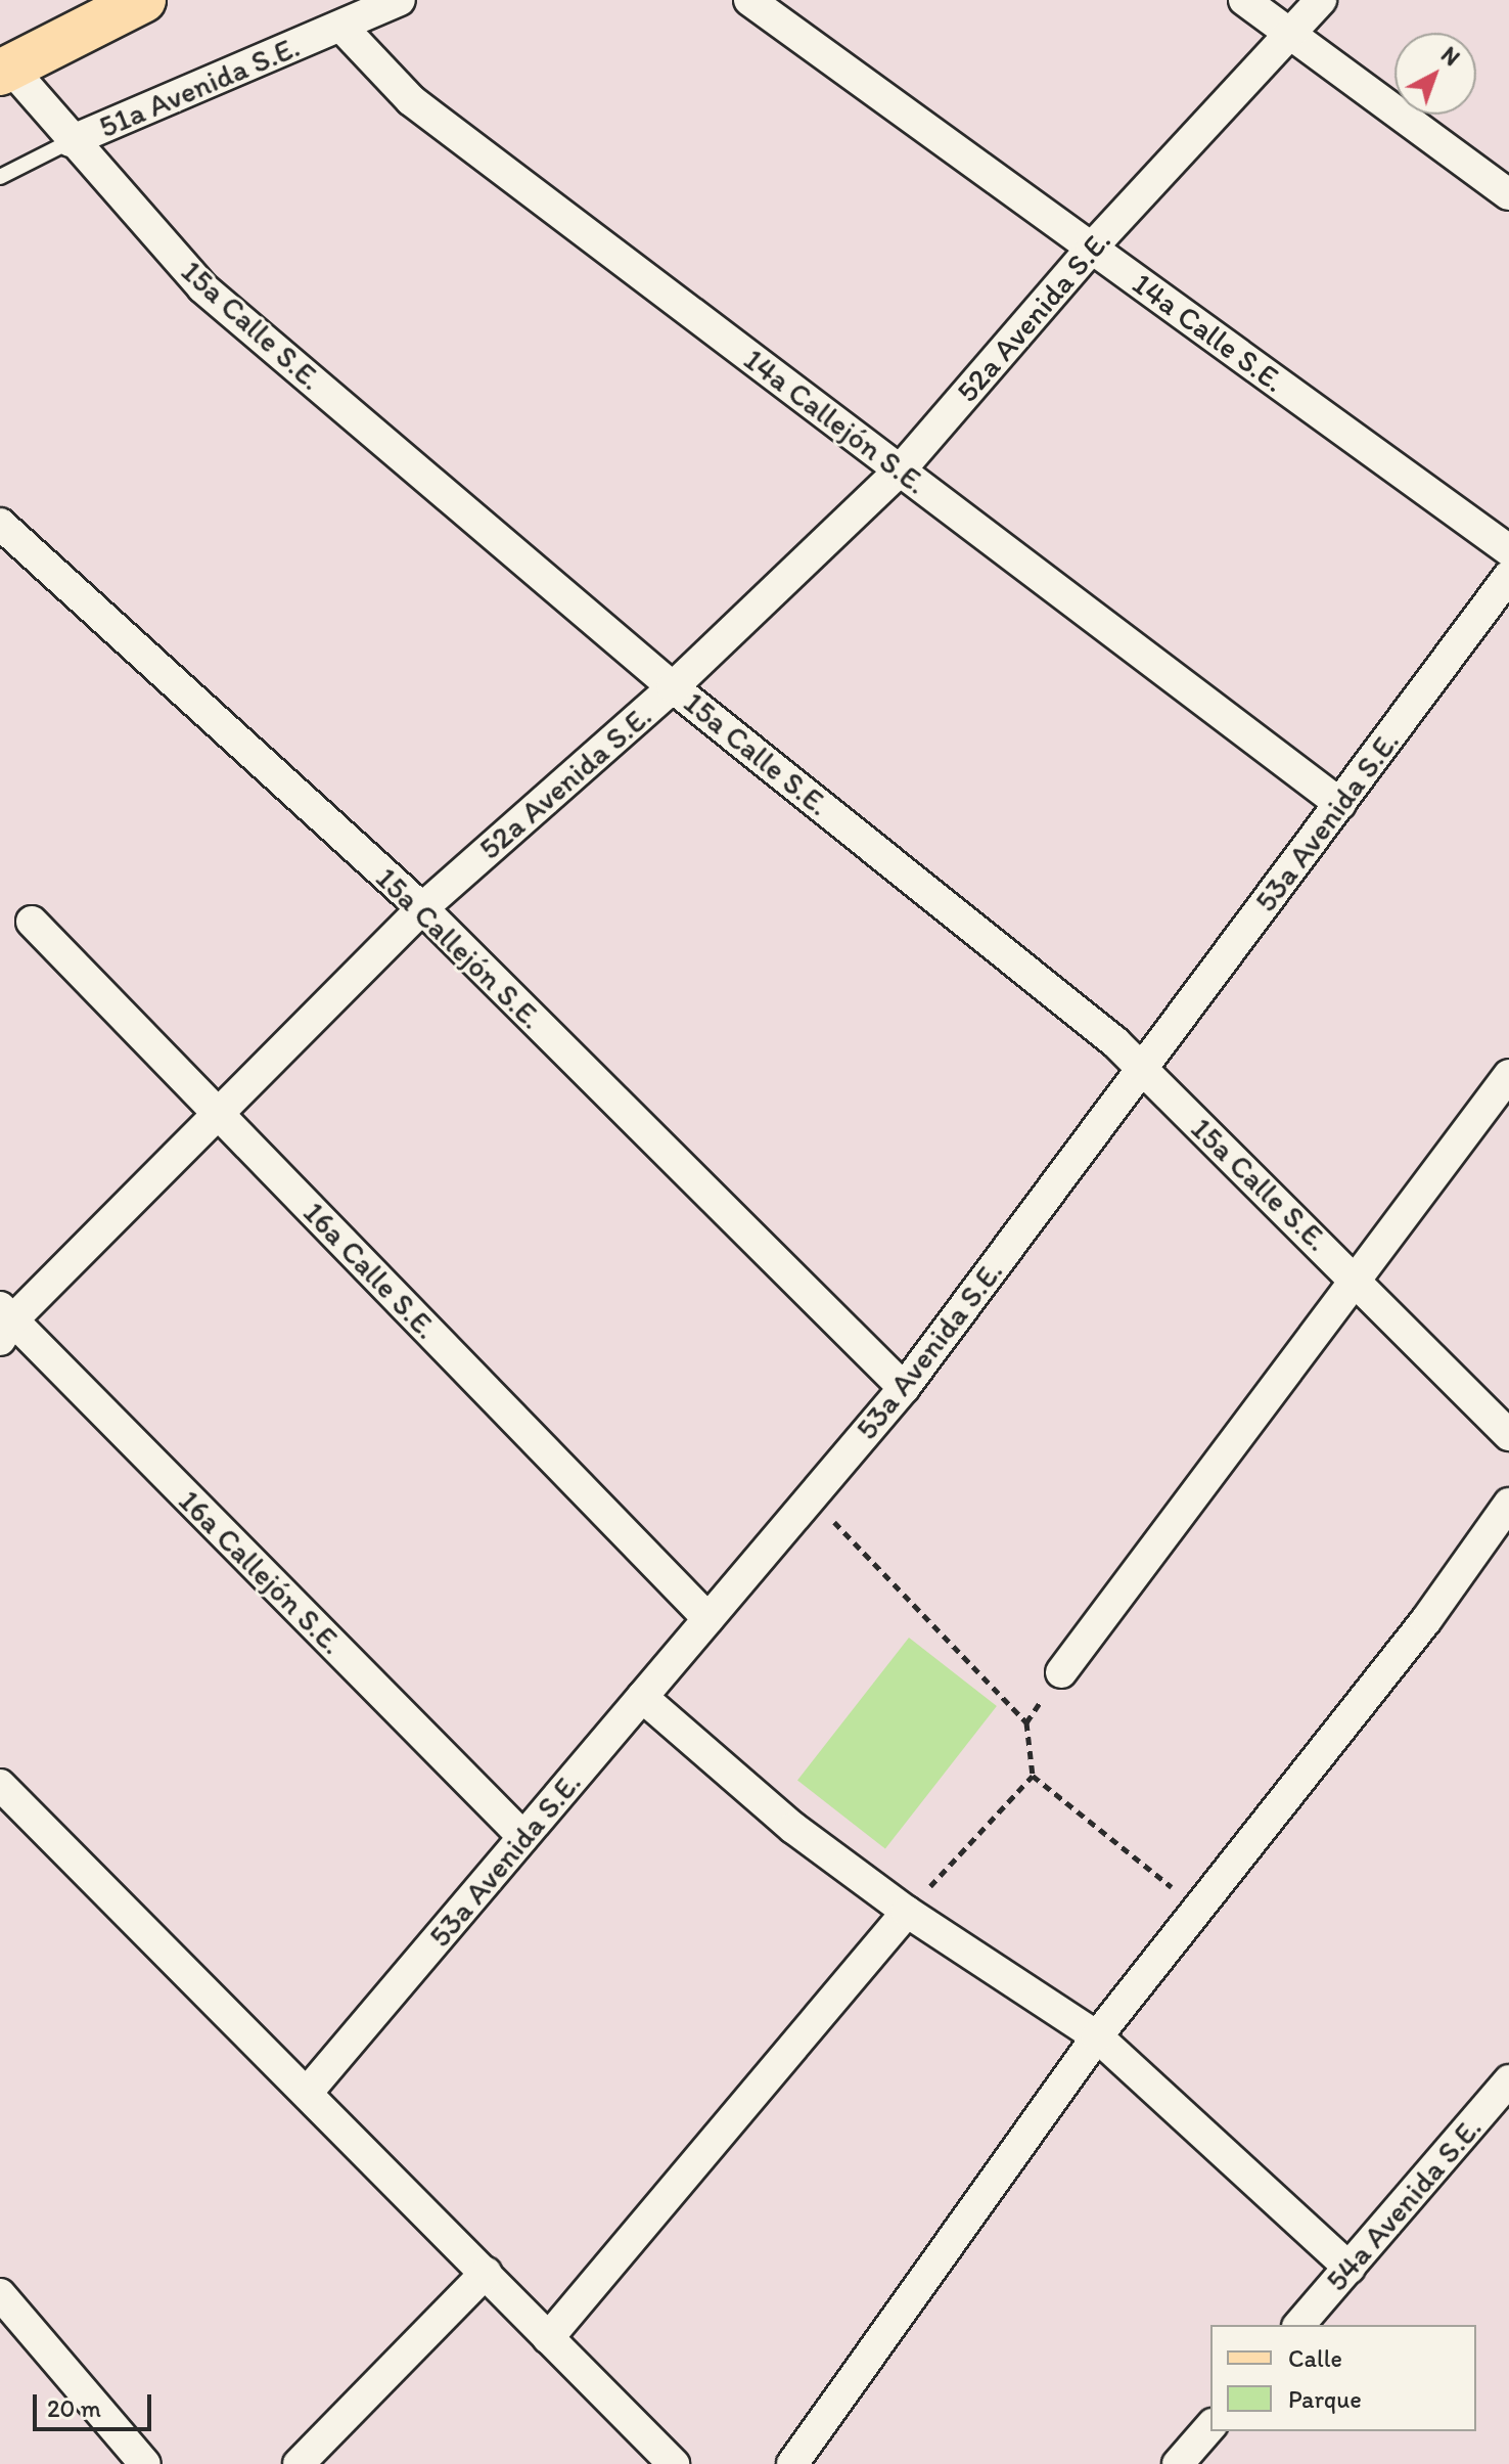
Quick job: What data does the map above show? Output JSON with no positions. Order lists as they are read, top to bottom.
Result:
{
  "streets": {
    "street": [
      "51a Avenida S.E.",
      "52a Avenida S.E.",
      "15a Calle S.E.",
      "14a Calle S.E.",
      "14a Callejón S.E.",
      "53a Avenida S.E.",
      "15a Callejón S.E.",
      "16a Calle S.E.",
      "16a Callejón S.E.",
      "54a Avenida S.E."
    ]
  },
  "crossings": [
    ["51a Avenida S.E.", "15a Calle S.E."],
    ["51a Avenida S.E.", "14a Callejón S.E."],
    ["52a Avenida S.E.", "15a Calle S.E."],
    ["52a Avenida S.E.", "14a Calle S.E."],
    ["52a Avenida S.E.", "14a Callejón S.E."],
    ["52a Avenida S.E.", "15a Callejón S.E."],
    ["52a Avenida S.E.", "16a Calle S.E."],
    ["52a Avenida S.E.", "16a Callejón S.E."],
    ["15a Calle S.E.", "53a Avenida S.E."],
    ["14a Callejón S.E.", "53a Avenida S.E."],
    ["53a Avenida S.E.", "15a Callejón S.E."],
    ["53a Avenida S.E.", "16a Calle S.E."],
    ["53a Avenida S.E.", "16a Callejón S.E."]
  ],
  "legend": ["Calle", "Parque"],
  "scale_bar": "20 m",
  "north": "top right"
}
